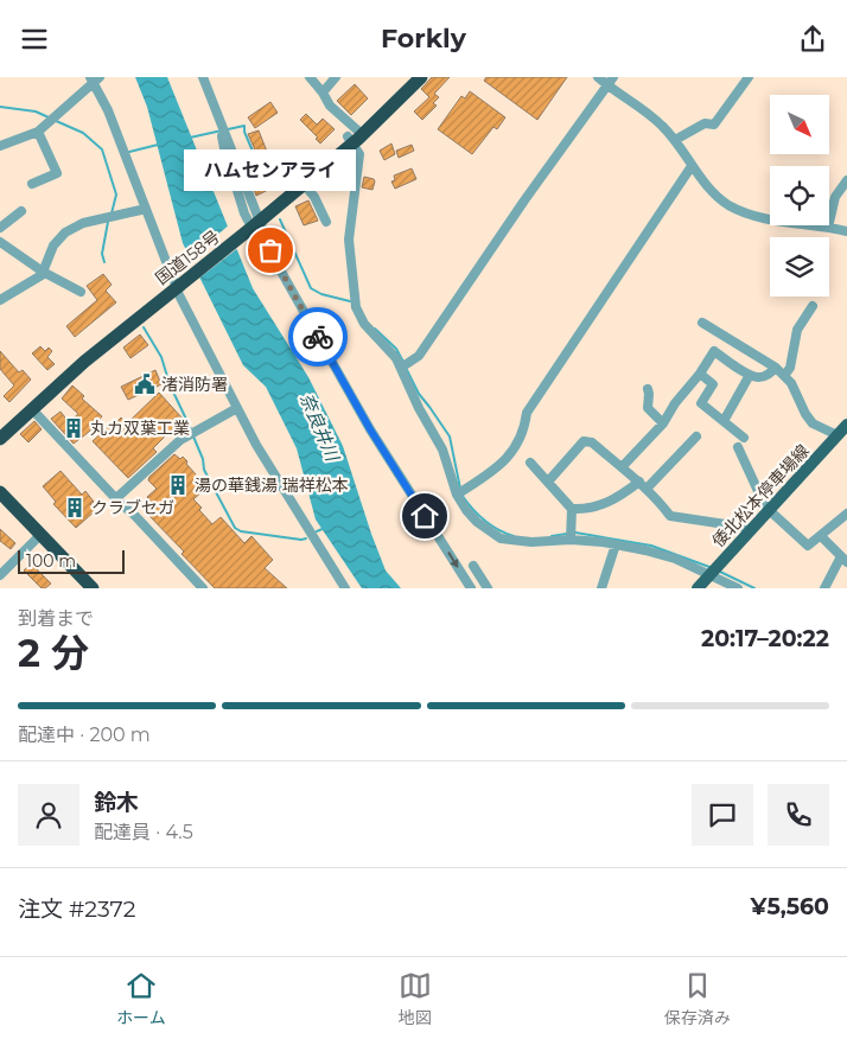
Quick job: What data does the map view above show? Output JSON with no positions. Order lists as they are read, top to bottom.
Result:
{
  "streets": {
    "highway": ["国道158号"],
    "main road": ["倭北松本停車場線"]
  },
  "water": ["奈良井川"],
  "places": {
    "other": ["ハムセンアライ"],
    "public building": ["渚消防署"],
    "building": ["丸カ双葉工業", "湯の華銭湯 瑞祥松本", "クラブセガ"]
  },
  "scale_bar": "100 m",
  "north": "bottom right",
  "page": {
    "header": "Forkly",
    "bubble": "ハムセンアライ",
    "scale": "100 m",
    "heading": ["2 分", "到着まで", "20:17–20:22"],
    "panel": [
      "鈴木",
      "配達員 · 4.5",
      "注文 #2372",
      "¥5,560"
    ],
    "bar": "配達中 · 200 m",
    "tabs": ["ホーム", "地図", "保存済み"]
  }
}
